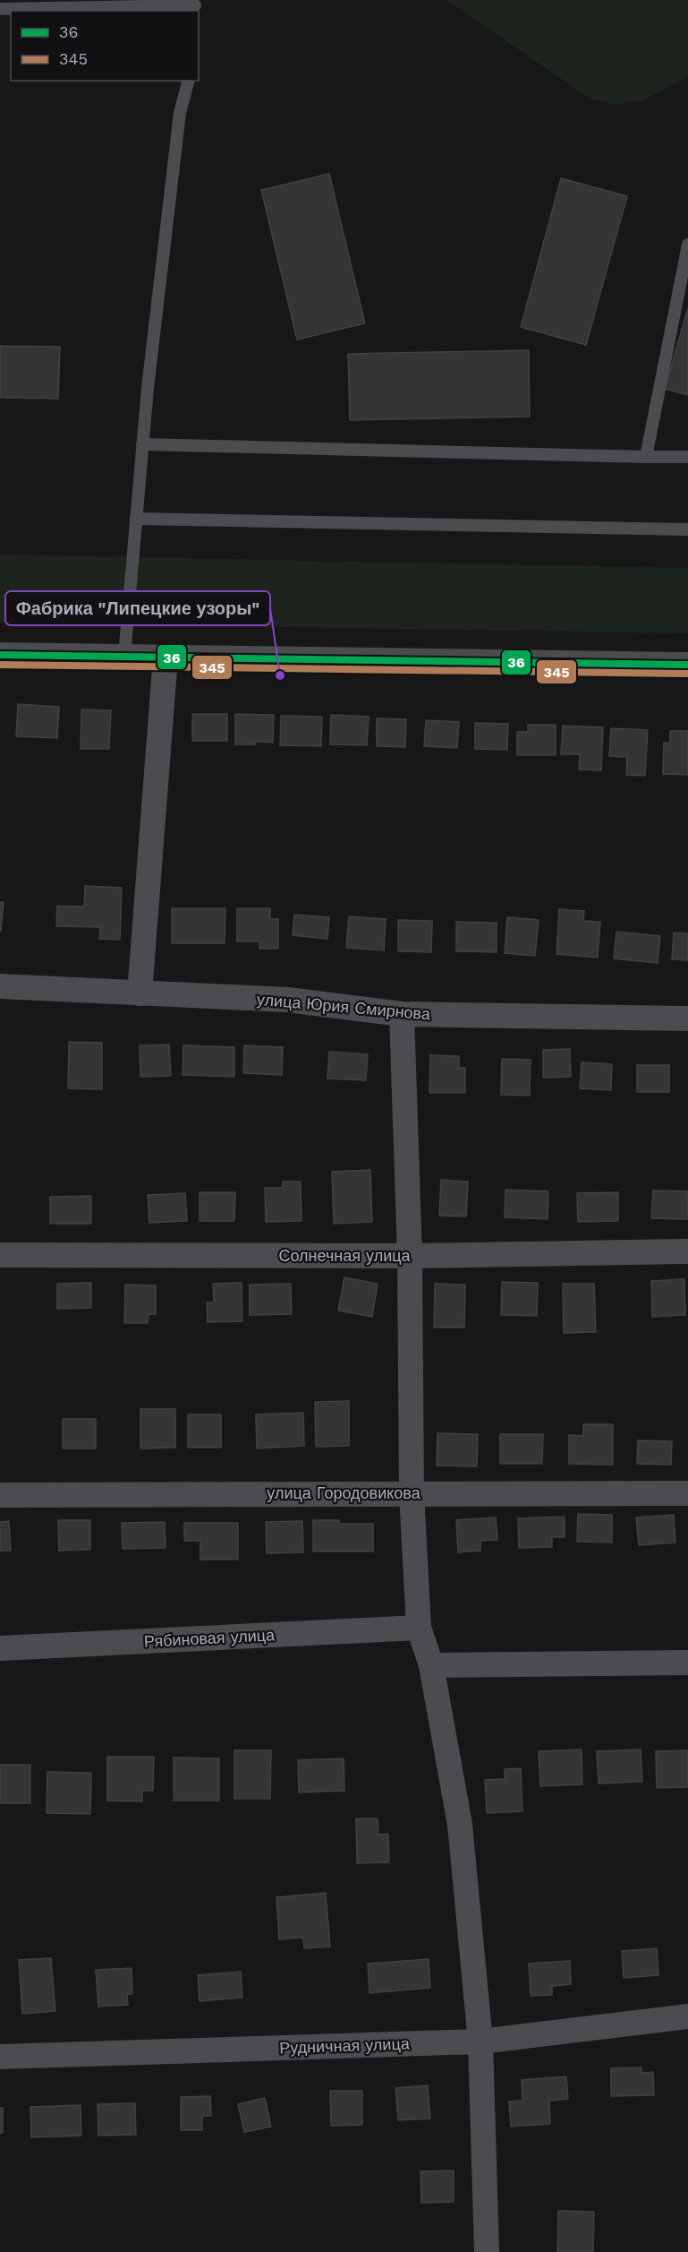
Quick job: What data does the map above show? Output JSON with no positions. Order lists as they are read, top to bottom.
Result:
{
  "streets": {
    "street": [
      "улица Юрия Смирнова",
      "Солнечная улица",
      "улица Городовикова",
      "Рябиновая улица",
      "Рудничная улица"
    ]
  },
  "places": ["Фабрика \"Липецкие узоры\""],
  "lines": ["transit line 36", "transit line 345"],
  "legend": ["36", "345"]
}
